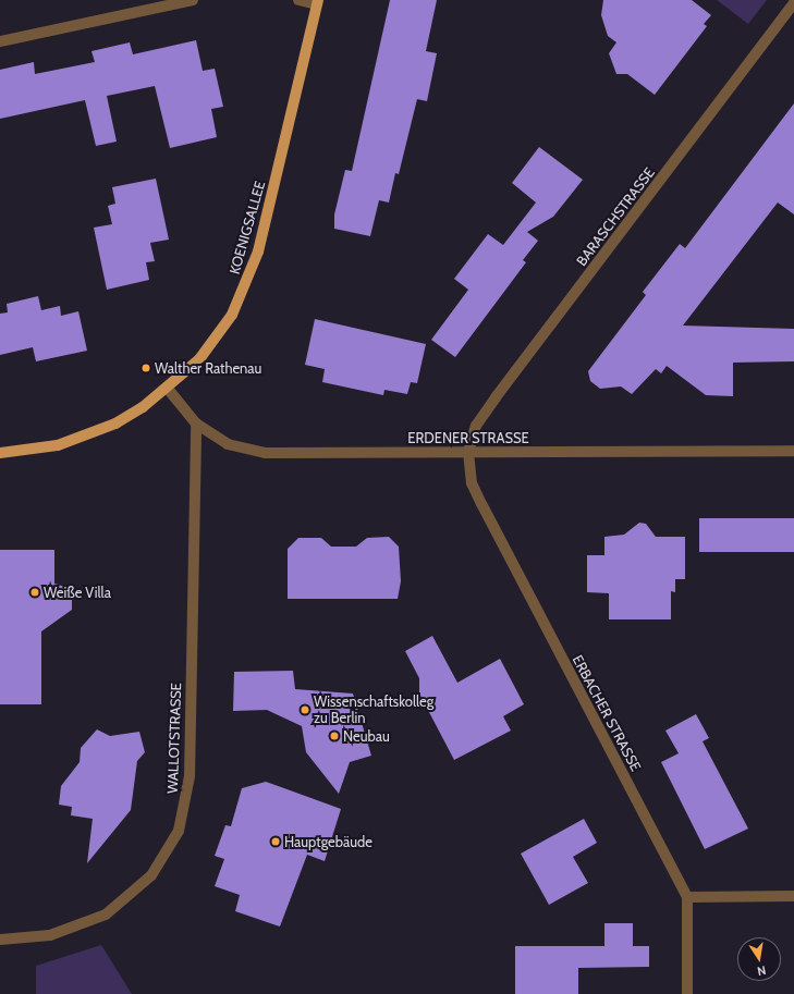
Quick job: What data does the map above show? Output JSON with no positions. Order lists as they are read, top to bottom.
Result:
{
  "streets": {
    "main road": ["KOENIGSALLEE"],
    "street": [
      "BARASCHSTRASSE",
      "ERDENER STRASSE",
      "ERBACHER STRASSE",
      "WALLOTSTRASSE"
    ]
  },
  "crossings": [
    ["BARASCHSTRASSE", "ERDENER STRASSE"],
    ["BARASCHSTRASSE", "ERBACHER STRASSE"],
    ["KOENIGSALLEE", "ERDENER STRASSE"],
    ["ERDENER STRASSE", "ERBACHER STRASSE"],
    ["ERDENER STRASSE", "WALLOTSTRASSE"]
  ],
  "places": [
    "Walther Rathenau",
    "Weiße Villa",
    "Wissenschaftskolleg zu Berlin",
    "Neubau",
    "Hauptgebäude"
  ],
  "north": "bottom"
}
